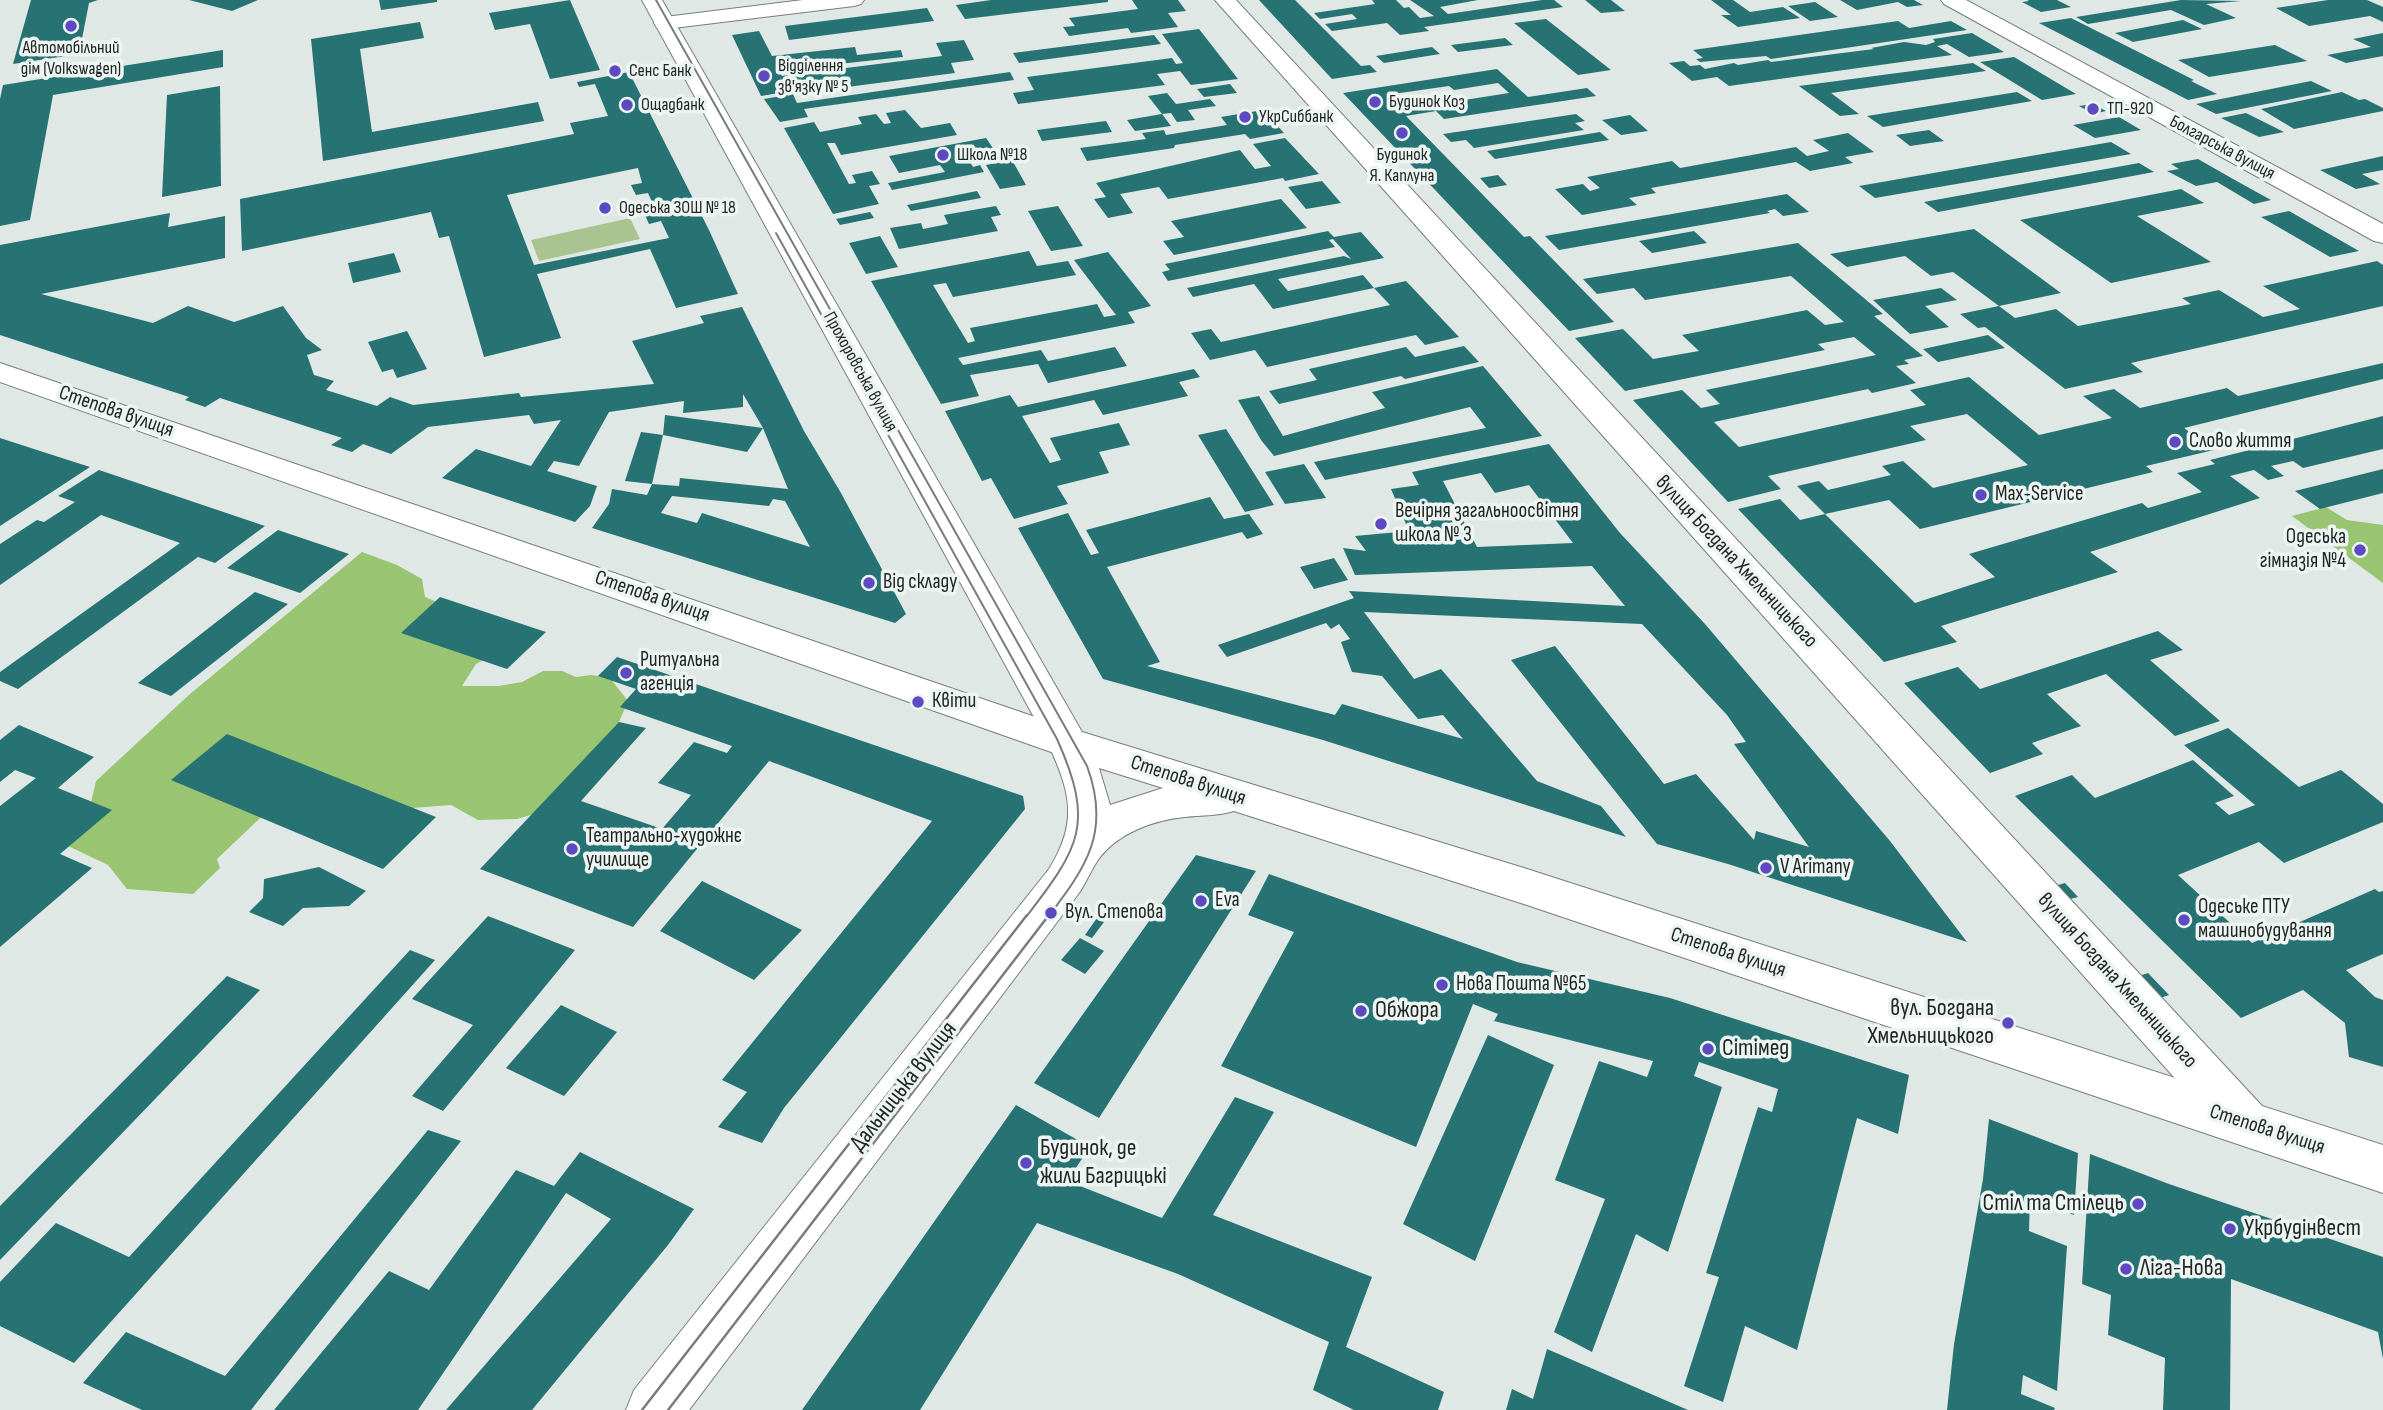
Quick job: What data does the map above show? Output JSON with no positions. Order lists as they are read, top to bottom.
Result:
{
  "streets": {
    "main road": [
      "Болгарська вулиця",
      "Прохоровська вулиця",
      "Степова вулиця",
      "вулиця Богдана Хмельницького",
      "Дальницька вулиця"
    ]
  },
  "crossings": [
    ["Прохоровська вулиця", "Степова вулиця"],
    ["Прохоровська вулиця", "Дальницька вулиця"],
    ["Степова вулиця", "вулиця Богдана Хмельницького"],
    ["Степова вулиця", "Дальницька вулиця"]
  ],
  "places": [
    "Автомобільний дім (Volkswagen)",
    "Сенс Банк",
    "Відділення зв'язку № 5",
    "Будинок Коз",
    "Ощадбанк",
    "ТП-920",
    "УкрСиббанк",
    "Будинок Я. Каплуна",
    "Школа №18",
    "Одеська ЗОШ № 18",
    "Слово життя",
    "Max-Service",
    "Вечірня загальноосвітня школа № 3",
    "Одеська гімназія №4",
    "Від складу",
    "Ритуальна агенція",
    "Квіти",
    "Театрально-художнє училище",
    "V Arimany",
    "Eva",
    "Вул. Степова",
    "Одеське ПТУ машинобудування",
    "Нова Пошта №65",
    "Обжора",
    "вул. Богдана Хмельницького",
    "Сітімед",
    "Будинок, де жили Багрицькі",
    "Стіл та Стілець",
    "Укрбудінвест",
    "Ліга-Нова"
  ]
}
